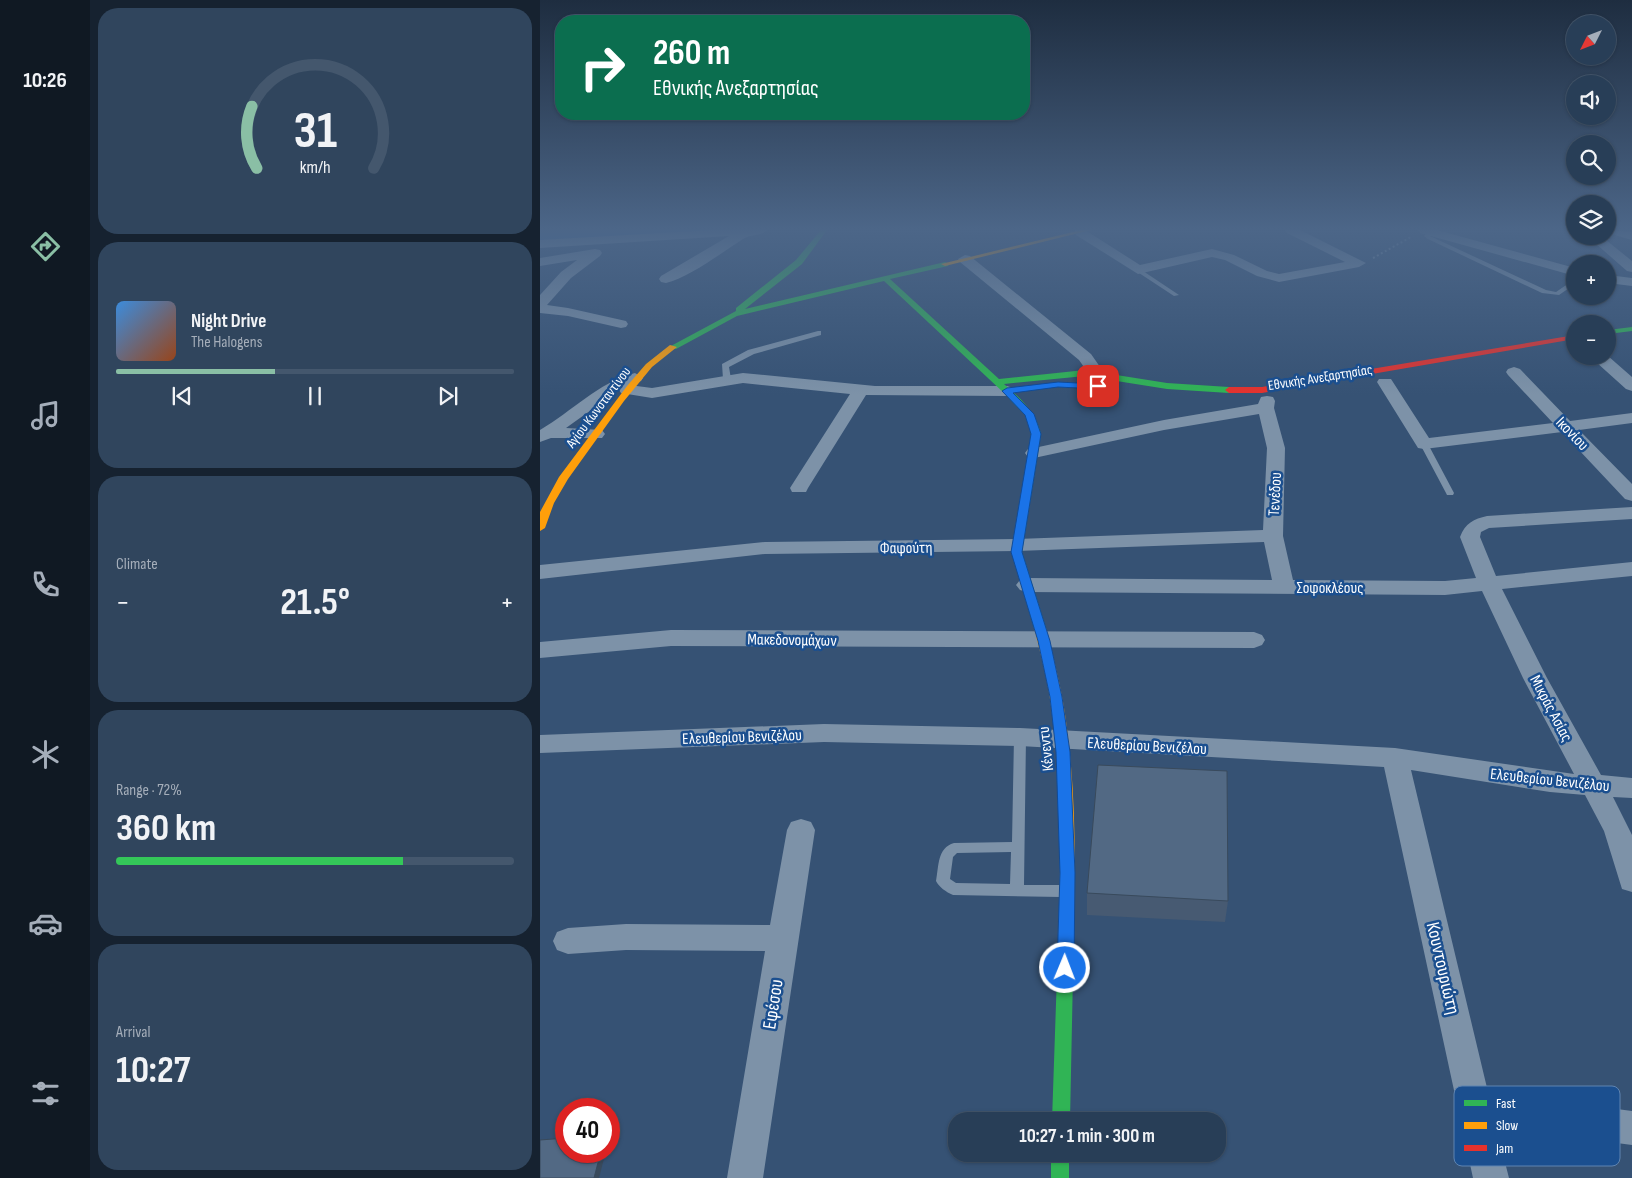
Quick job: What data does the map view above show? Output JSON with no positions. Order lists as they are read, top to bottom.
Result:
{
  "streets": {
    "street": [
      "Εθνικής Ανεξαρτησίας",
      "Αγίου Κωνσταντίνου",
      "Ικονίου",
      "Τενέδου",
      "Φαφούτη",
      "Σοφοκλέους",
      "Μακεδονομάχων",
      "Μικράς Ασίας",
      "Ελευθερίου Βενιζέλου",
      "Κένεντυ",
      "Κουντουριώτη",
      "Εφέσου"
    ]
  },
  "crossings": [
    ["Εθνικής Ανεξαρτησίας", "Τενέδου"],
    ["Εθνικής Ανεξαρτησίας", "Κένεντυ"],
    ["Τενέδου", "Φαφούτη"],
    ["Τενέδου", "Σοφοκλέους"],
    ["Φαφούτη", "Κένεντυ"],
    ["Σοφοκλέους", "Μικράς Ασίας"],
    ["Σοφοκλέους", "Κένεντυ"],
    ["Μακεδονομάχων", "Κένεντυ"],
    ["Μικράς Ασίας", "Ελευθερίου Βενιζέλου"],
    ["Ελευθερίου Βενιζέλου", "Κένεντυ"],
    ["Ελευθερίου Βενιζέλου", "Κουντουριώτη"]
  ],
  "legend": ["Fast", "Slow", "Jam"],
  "north": "bottom left",
  "page": {
    "tabs": "10:26",
    "map_buttons": ["+", "−"],
    "turn": ["260 m", "Εθνικής Ανεξαρτησίας"],
    "song": ["Night Drive", "The Halogens"],
    "tile": [
      "Climate",
      ["Range · 72%", "360 km"],
      ["Arrival", "10:27"]
    ],
    "heat": ["−", "21.5°", "+"],
    "limit": "40",
    "trip": "10:27 · 1 min · 300 m",
    "gauge": ["31", "km/h"]
  }
}
